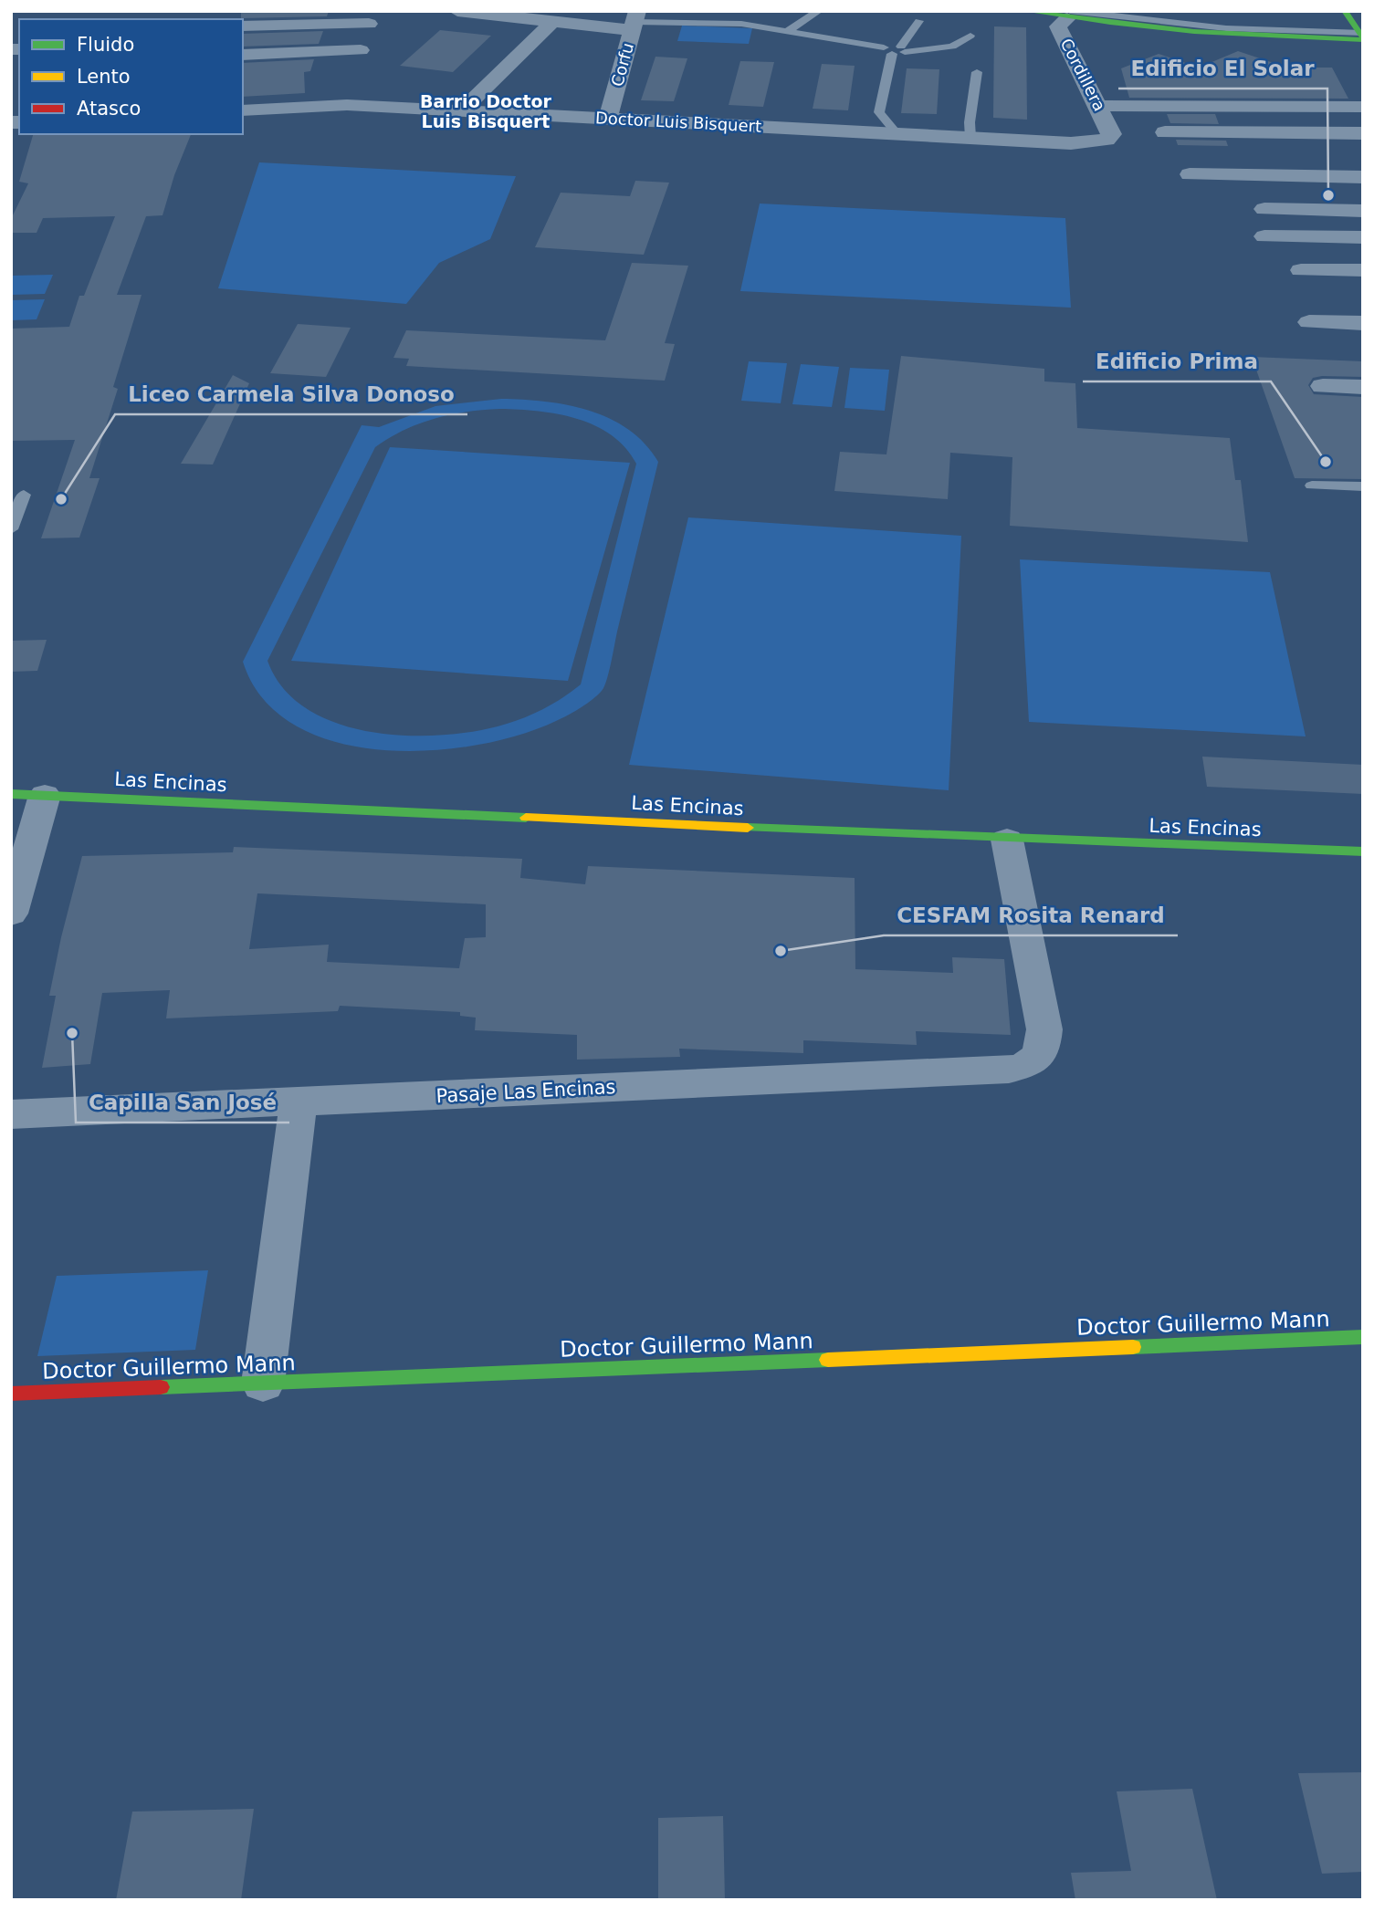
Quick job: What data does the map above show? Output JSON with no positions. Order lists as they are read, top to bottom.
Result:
{
  "streets": {
    "street": [
      "Corfu",
      "Cordillera",
      "Doctor Luis Bisquert",
      "Las Encinas",
      "Pasaje Las Encinas",
      "Doctor Guillermo Mann"
    ]
  },
  "crossings": [
    ["Corfu", "Doctor Luis Bisquert"],
    ["Cordillera", "Doctor Luis Bisquert"],
    ["Las Encinas", "Pasaje Las Encinas"]
  ],
  "districts": ["Barrio Doctor Luis Bisquert"],
  "places": [
    "Edificio El Solar",
    "Edificio Prima",
    "Liceo Carmela Silva Donoso",
    "CESFAM Rosita Renard",
    "Capilla San José"
  ],
  "legend": ["Fluido", "Lento", "Atasco"]
}
